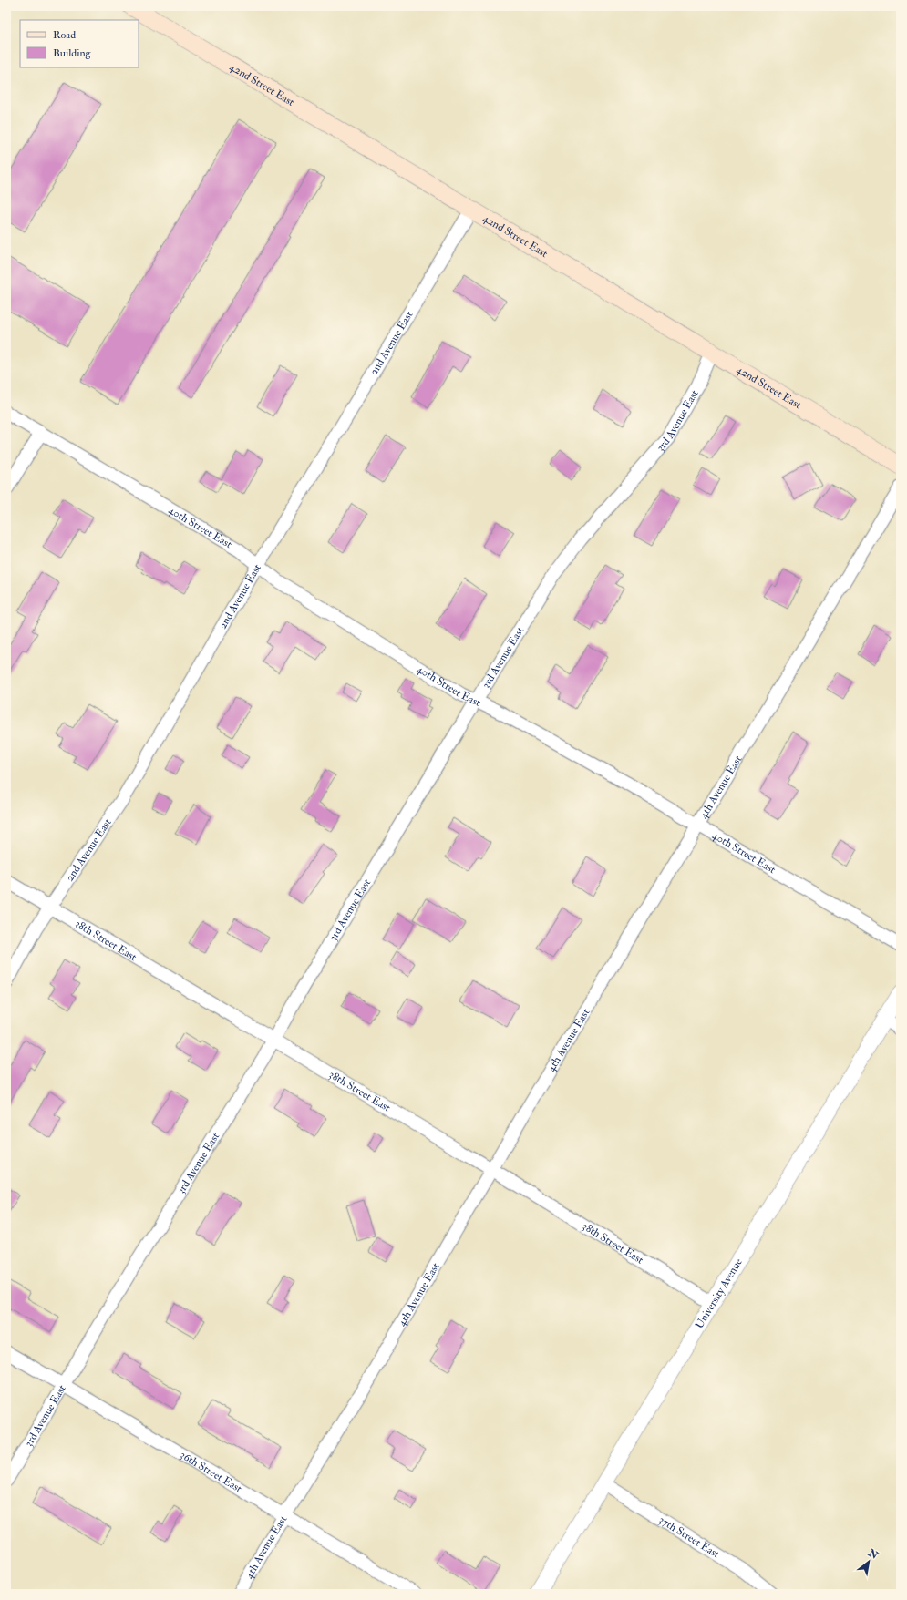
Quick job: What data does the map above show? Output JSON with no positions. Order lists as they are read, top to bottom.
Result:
{
  "streets": {
    "main road": ["42nd Street East"],
    "street": [
      "2nd Avenue East",
      "3rd Avenue East",
      "40th Street East",
      "4th Avenue East",
      "38th Street East",
      "University Avenue",
      "36th Street East",
      "37th Street East"
    ]
  },
  "crossings": [
    ["42nd Street East", "2nd Avenue East"],
    ["42nd Street East", "3rd Avenue East"],
    ["2nd Avenue East", "40th Street East"],
    ["2nd Avenue East", "38th Street East"],
    ["3rd Avenue East", "40th Street East"],
    ["3rd Avenue East", "38th Street East"],
    ["3rd Avenue East", "36th Street East"],
    ["40th Street East", "4th Avenue East"],
    ["4th Avenue East", "38th Street East"],
    ["4th Avenue East", "36th Street East"],
    ["38th Street East", "University Avenue"],
    ["University Avenue", "37th Street East"]
  ],
  "legend": ["Road", "Building"],
  "north": "top right"
}
